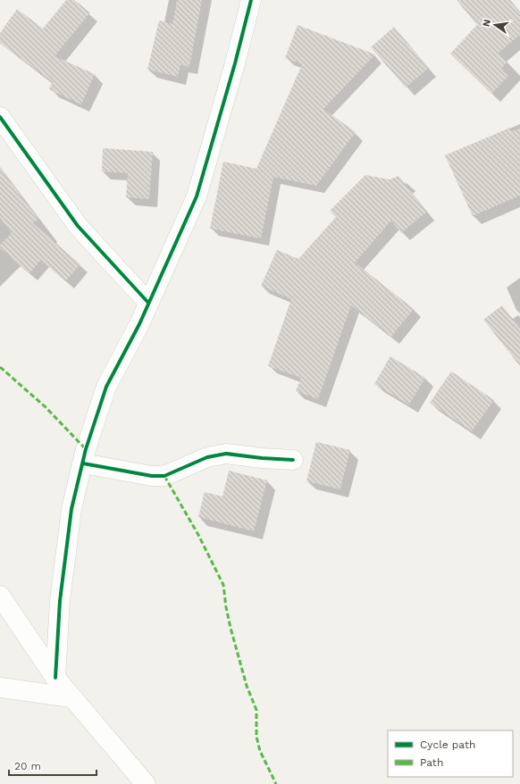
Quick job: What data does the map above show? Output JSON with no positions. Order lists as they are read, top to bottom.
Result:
{
  "legend": ["Cycle path", "Path"],
  "scale_bar": "20 m",
  "north": "left"
}
